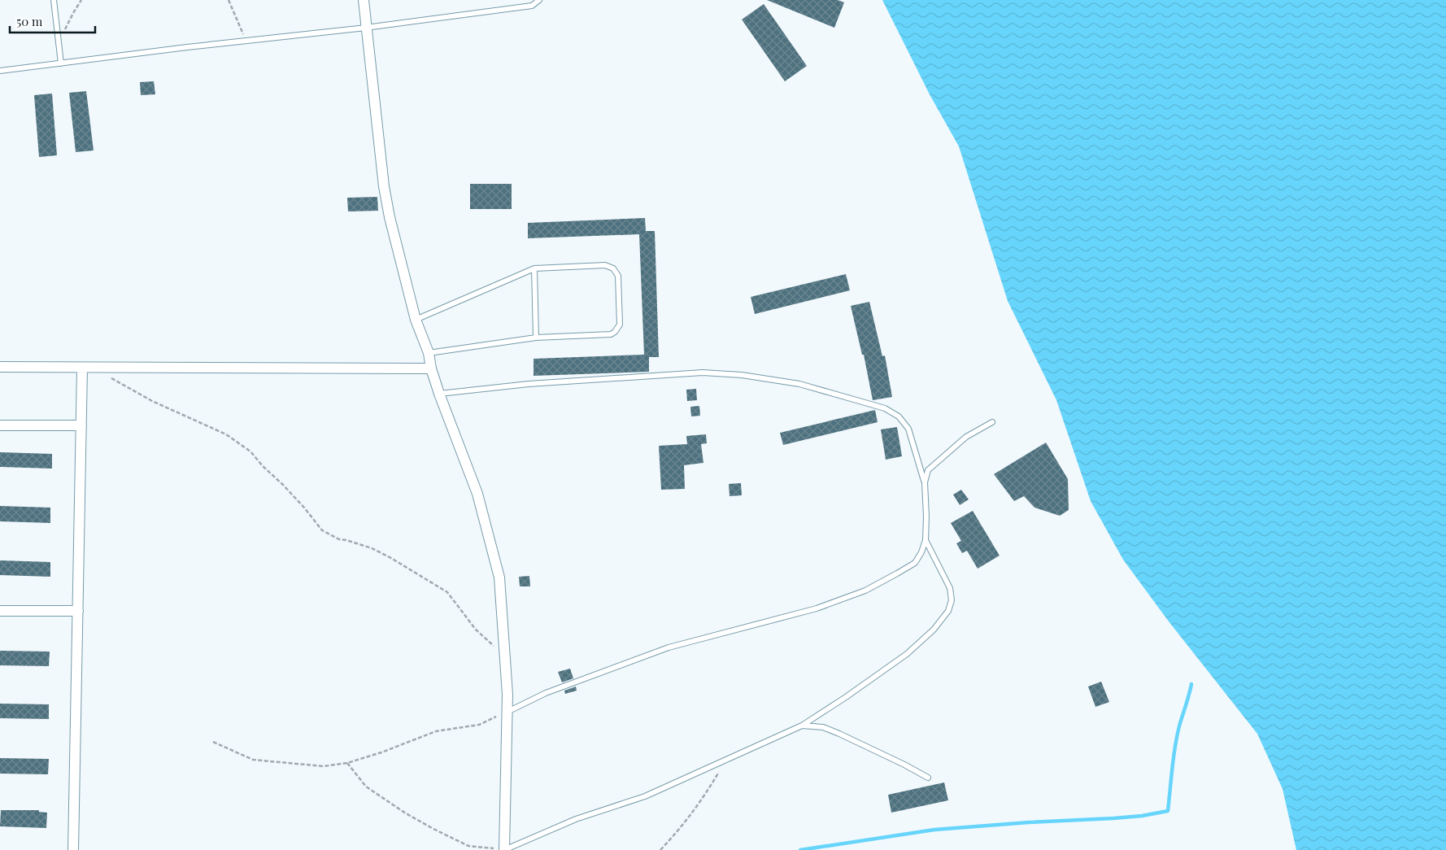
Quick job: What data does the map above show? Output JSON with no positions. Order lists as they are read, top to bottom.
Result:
{
  "scale_bar": "50 m"
}
